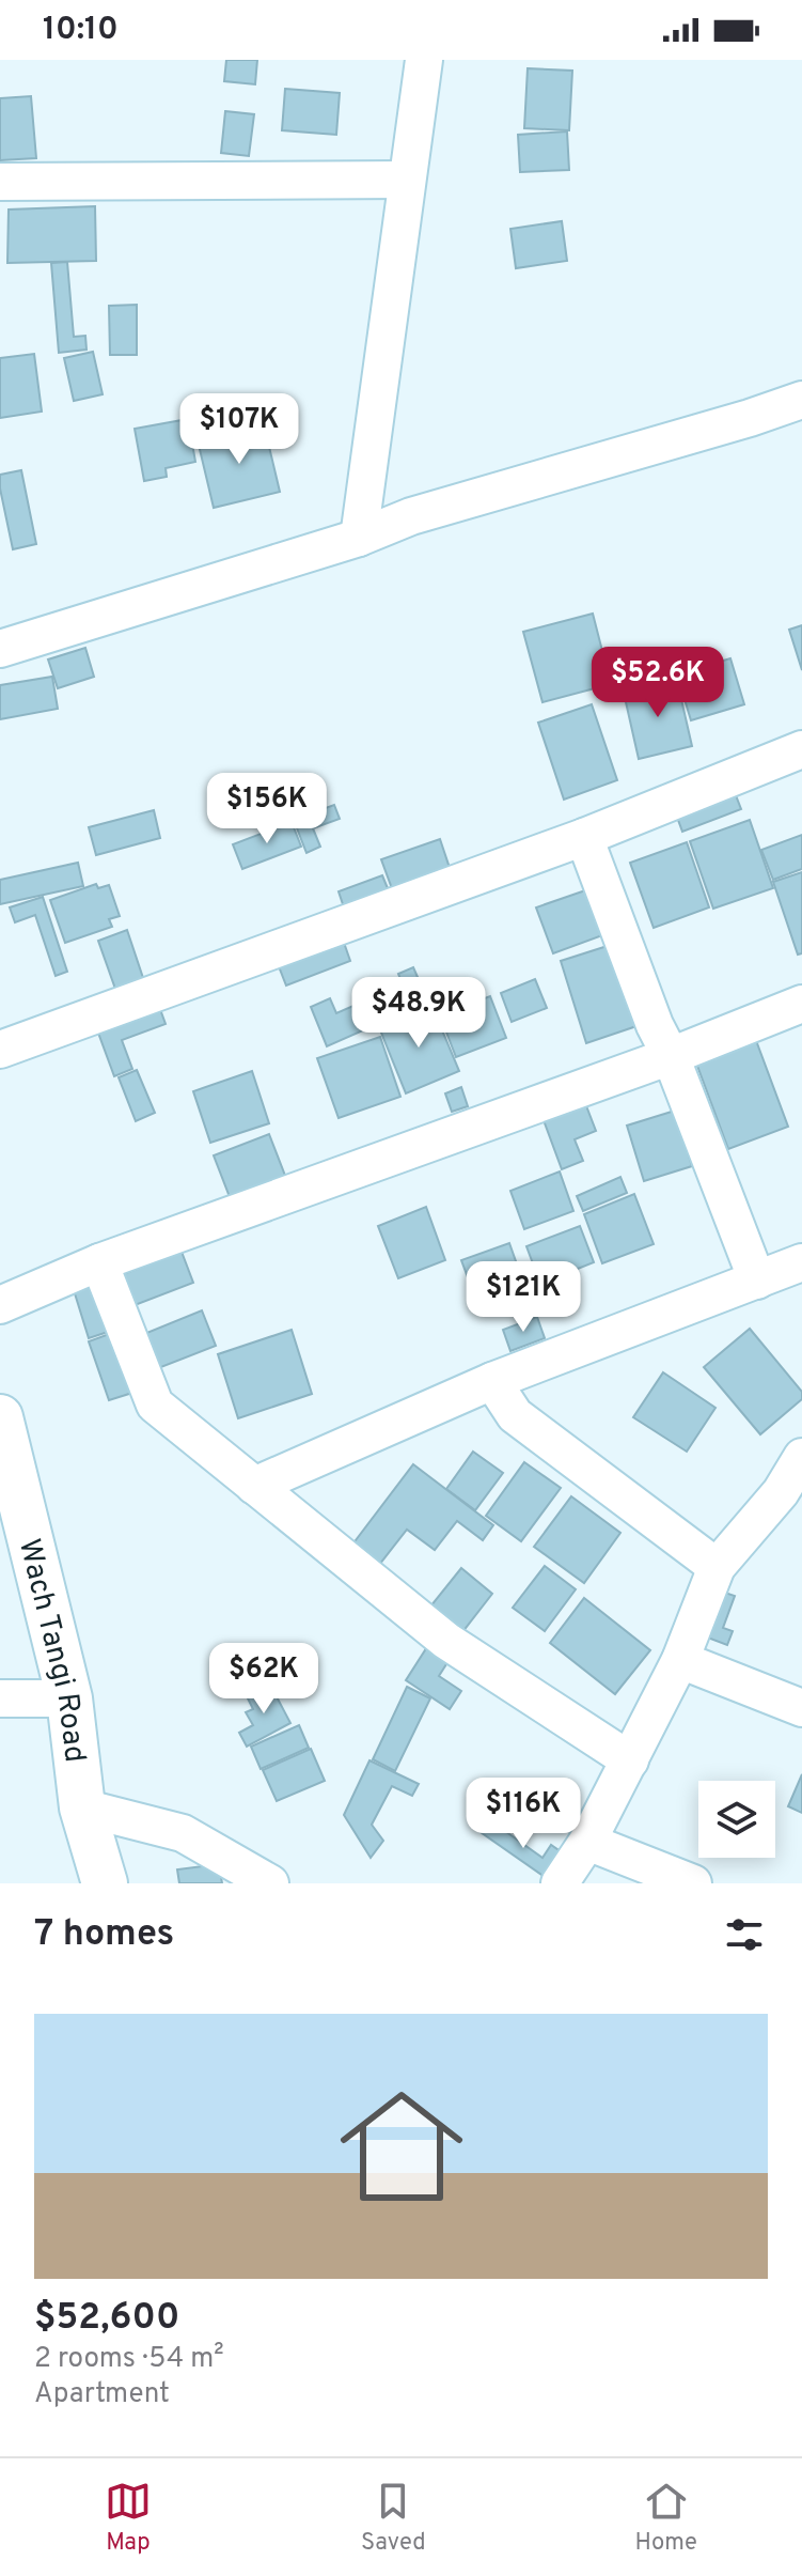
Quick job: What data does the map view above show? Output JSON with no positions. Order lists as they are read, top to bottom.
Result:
{
  "streets": {
    "main road": ["Wach Tangi Road"]
  },
  "page": {
    "status": "10:10",
    "price": [
      "$107K",
      "$52.6K",
      "$156K",
      "$48.9K",
      "$121K",
      "$62K",
      "$116K"
    ],
    "heading": "7 homes",
    "list": [
      {
        "name": "$52,600",
        "note": "2 rooms · 54 m² · Apartment"
      }
    ],
    "tabs": ["Map", "Saved", "Home"]
  }
}
